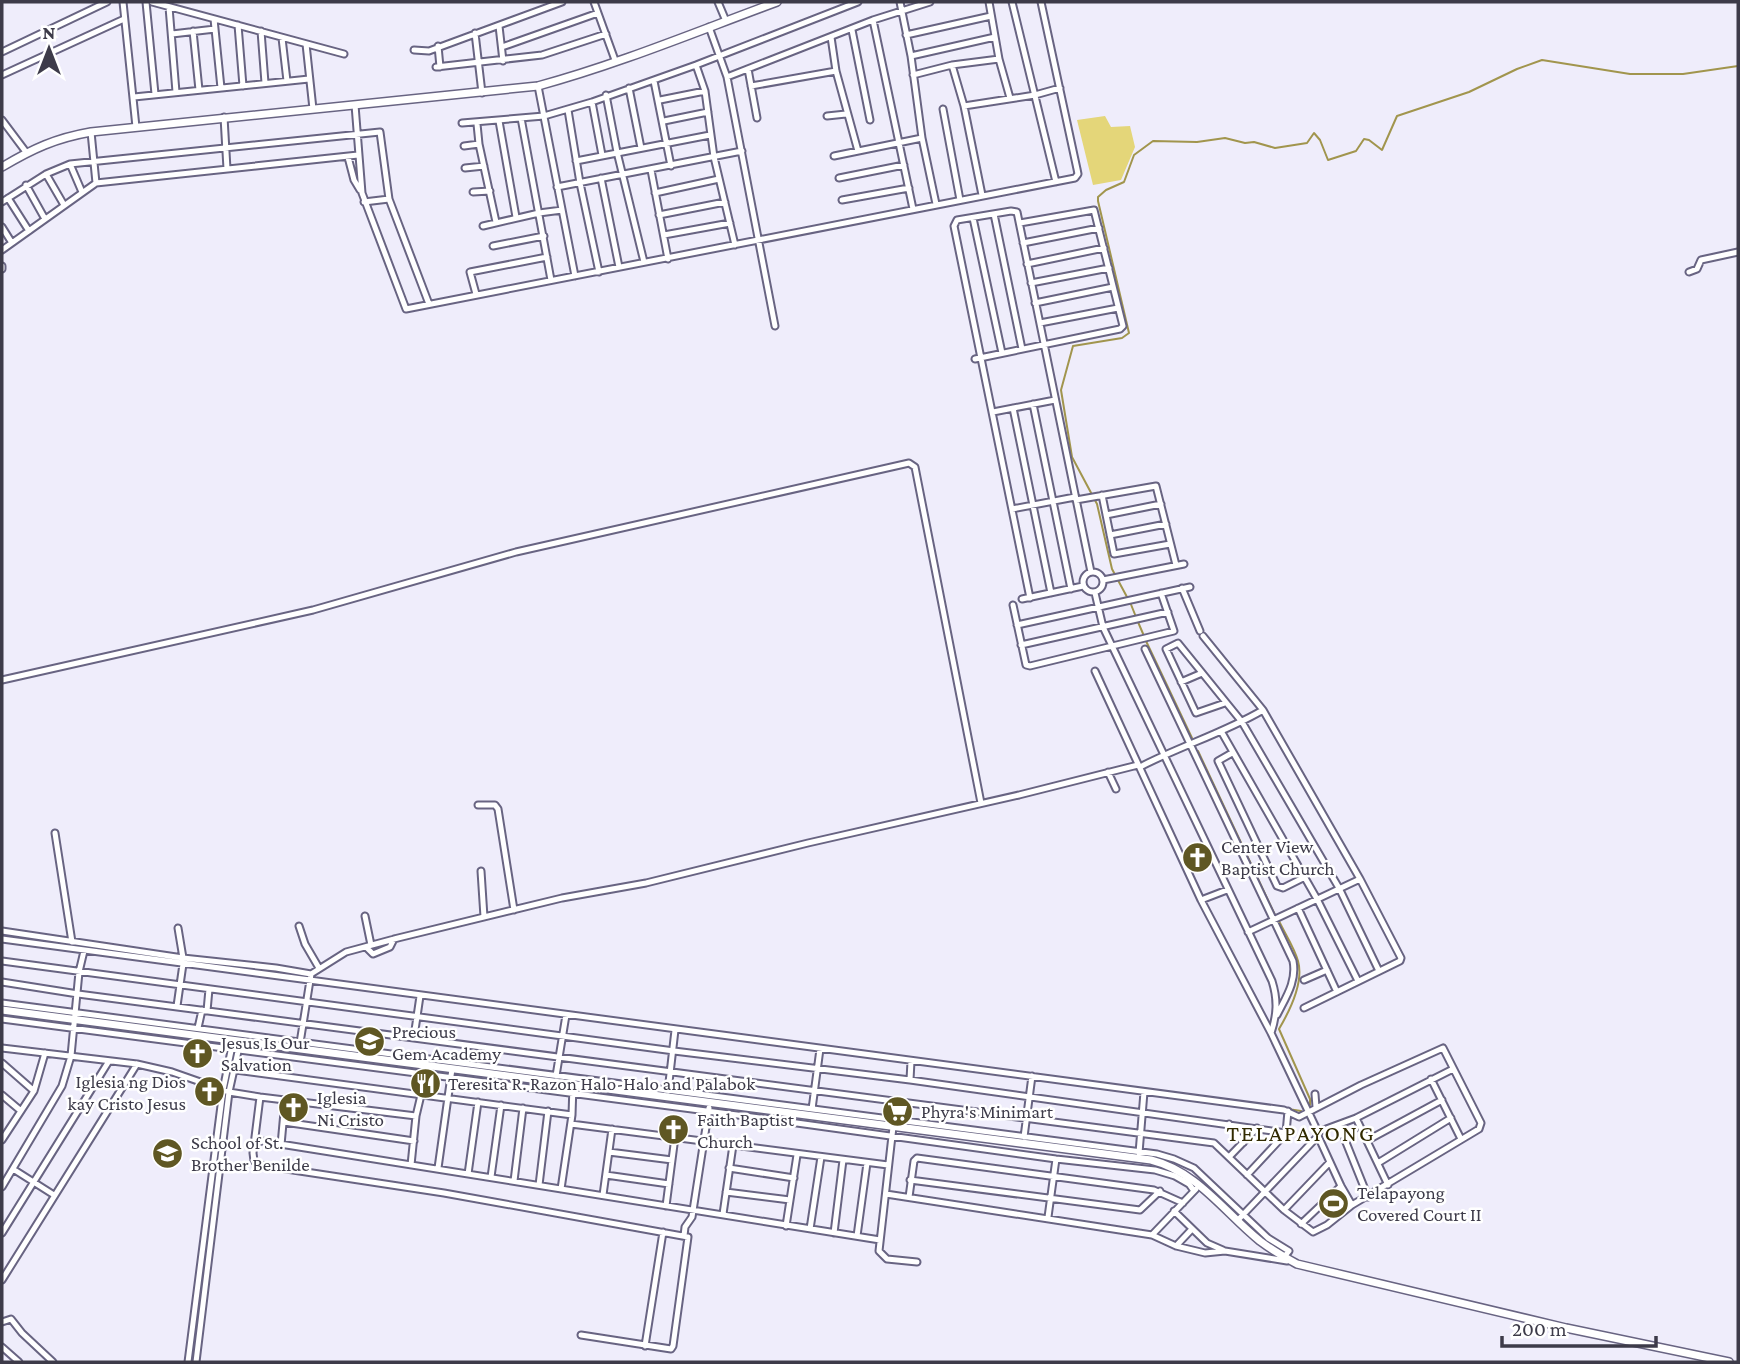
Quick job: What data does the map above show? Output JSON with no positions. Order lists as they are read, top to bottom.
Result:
{
  "districts": ["TELAPAYONG"],
  "places": {
    "church": [
      "Center View Baptist Church",
      "Jesus Is Our Salvation",
      "Iglesia ng Dios kay Cristo Jesus",
      "Iglesia Ni Cristo",
      "Faith Baptist Church"
    ],
    "school or university": ["Precious Gem Academy", "School of St. Brother Benilde"],
    "restaurant": ["Teresita R. Razon Halo-Halo and Palabok"],
    "supermarket": ["Phyra's Minimart"],
    "sports": ["Telapayong Covered Court II"]
  },
  "scale_bar": "200 m",
  "north": "top"
}
